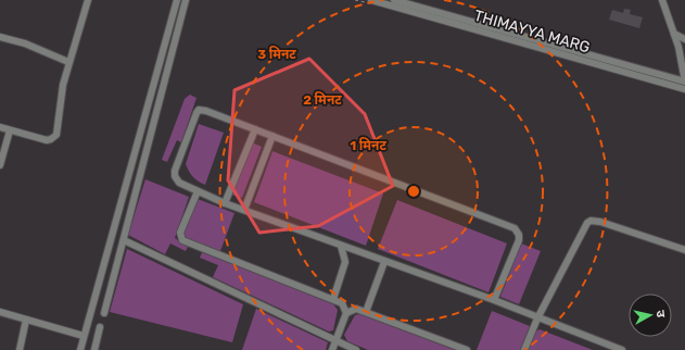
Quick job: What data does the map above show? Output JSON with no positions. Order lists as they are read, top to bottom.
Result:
{
  "streets": {
    "street": ["THIMAYYA MARG"]
  },
  "north": "right",
  "rings": ["3 मिनट", "2 मिनट", "1 मिनट"]
}
